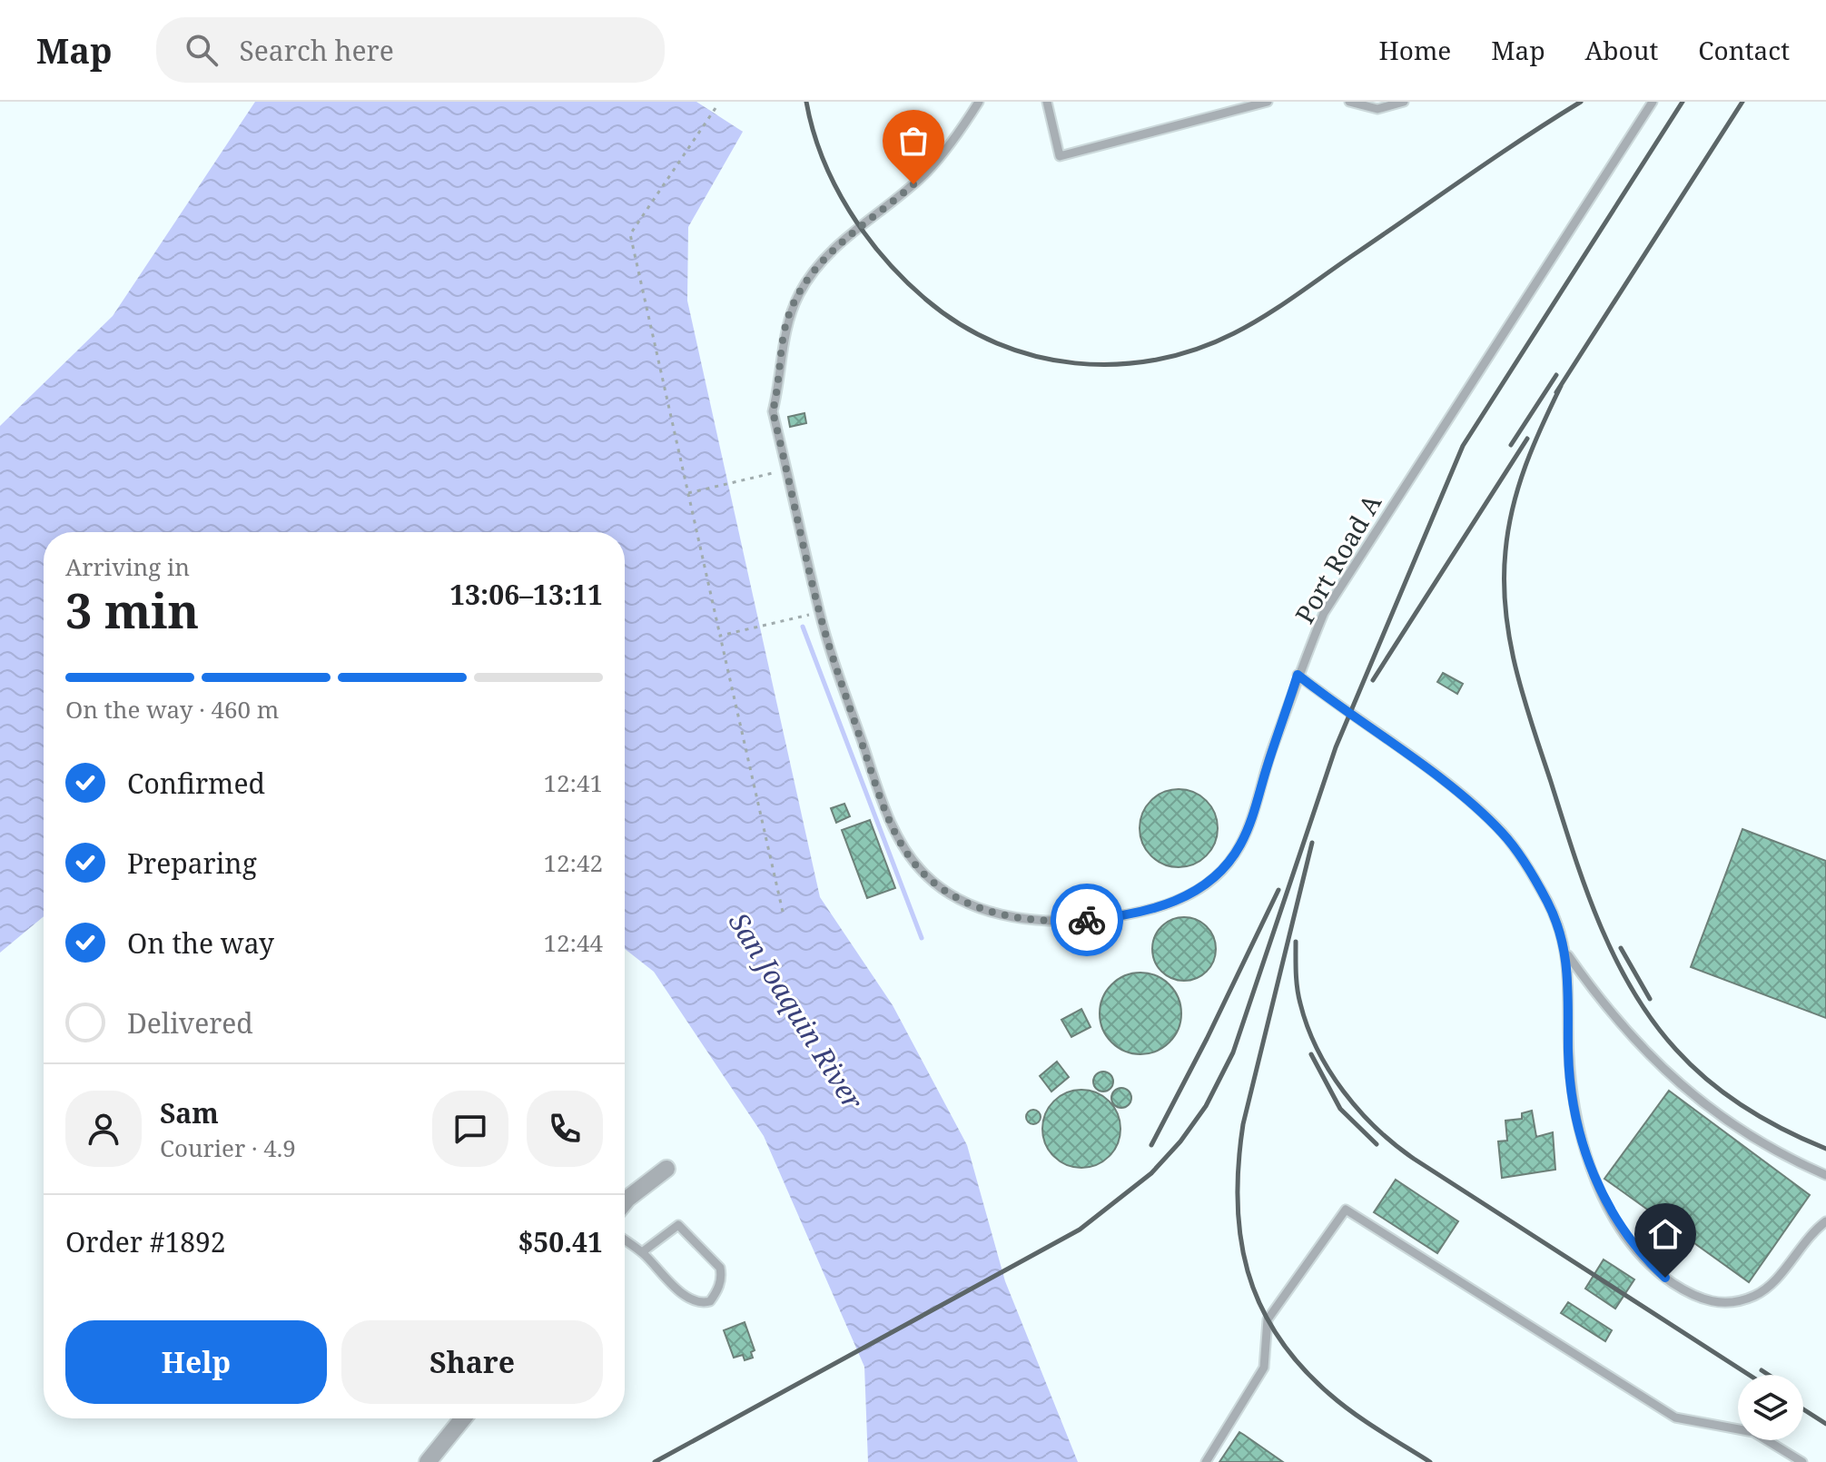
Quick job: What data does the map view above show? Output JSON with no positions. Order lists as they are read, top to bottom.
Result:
{
  "streets": {
    "lane": ["Port Road A"]
  },
  "water": ["San Joaquin River"],
  "page": {
    "header": "Map",
    "search": "Search here",
    "nav": [
      "Home",
      "Map",
      "About",
      "Contact"
    ],
    "heading": ["3 min", "Arriving in", "13:06–13:11"],
    "panel": [
      "Sam",
      "Courier · 4.9",
      "Order #1892",
      "$50.41"
    ],
    "bar": "On the way · 460 m",
    "list": [
      ["Confirmed", "12:41"],
      ["Preparing", "12:42"],
      ["On the way", "12:44"],
      "Delivered"
    ],
    "buttons": ["Help", "Share"]
  }
}
